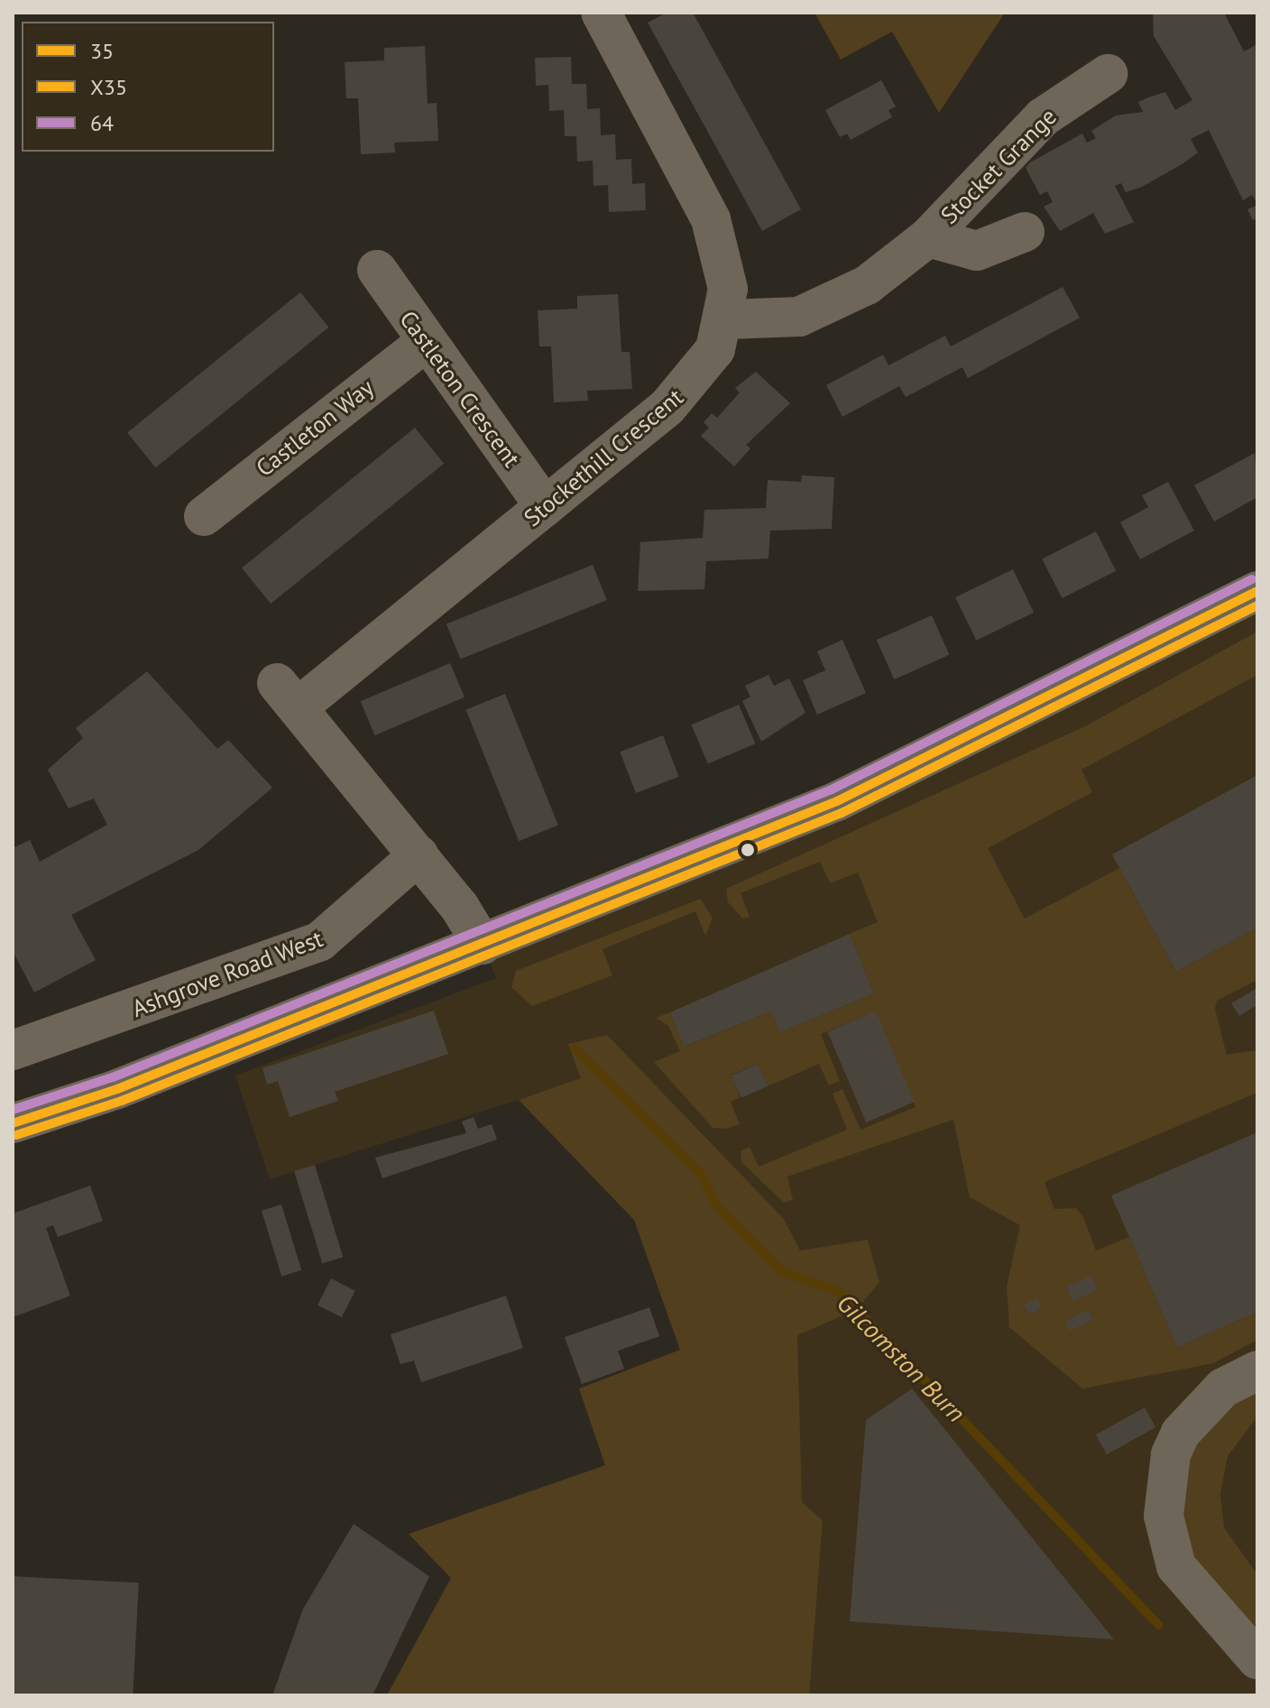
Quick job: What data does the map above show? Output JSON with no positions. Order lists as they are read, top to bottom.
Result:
{
  "streets": {
    "street": [
      "Stocket Grange",
      "Castleton Crescent",
      "Castleton Way",
      "Stockethill Crescent",
      "Ashgrove Road West"
    ]
  },
  "crossings": [
    ["Stocket Grange", "Stockethill Crescent"],
    ["Castleton Crescent", "Castleton Way"],
    ["Castleton Crescent", "Stockethill Crescent"],
    ["Stockethill Crescent", "Ashgrove Road West"]
  ],
  "water": ["Gilcomston Burn"],
  "lines": ["transit line 64", "transit line 35", "transit line X35"],
  "legend": ["35", "X35", "64"]
}
